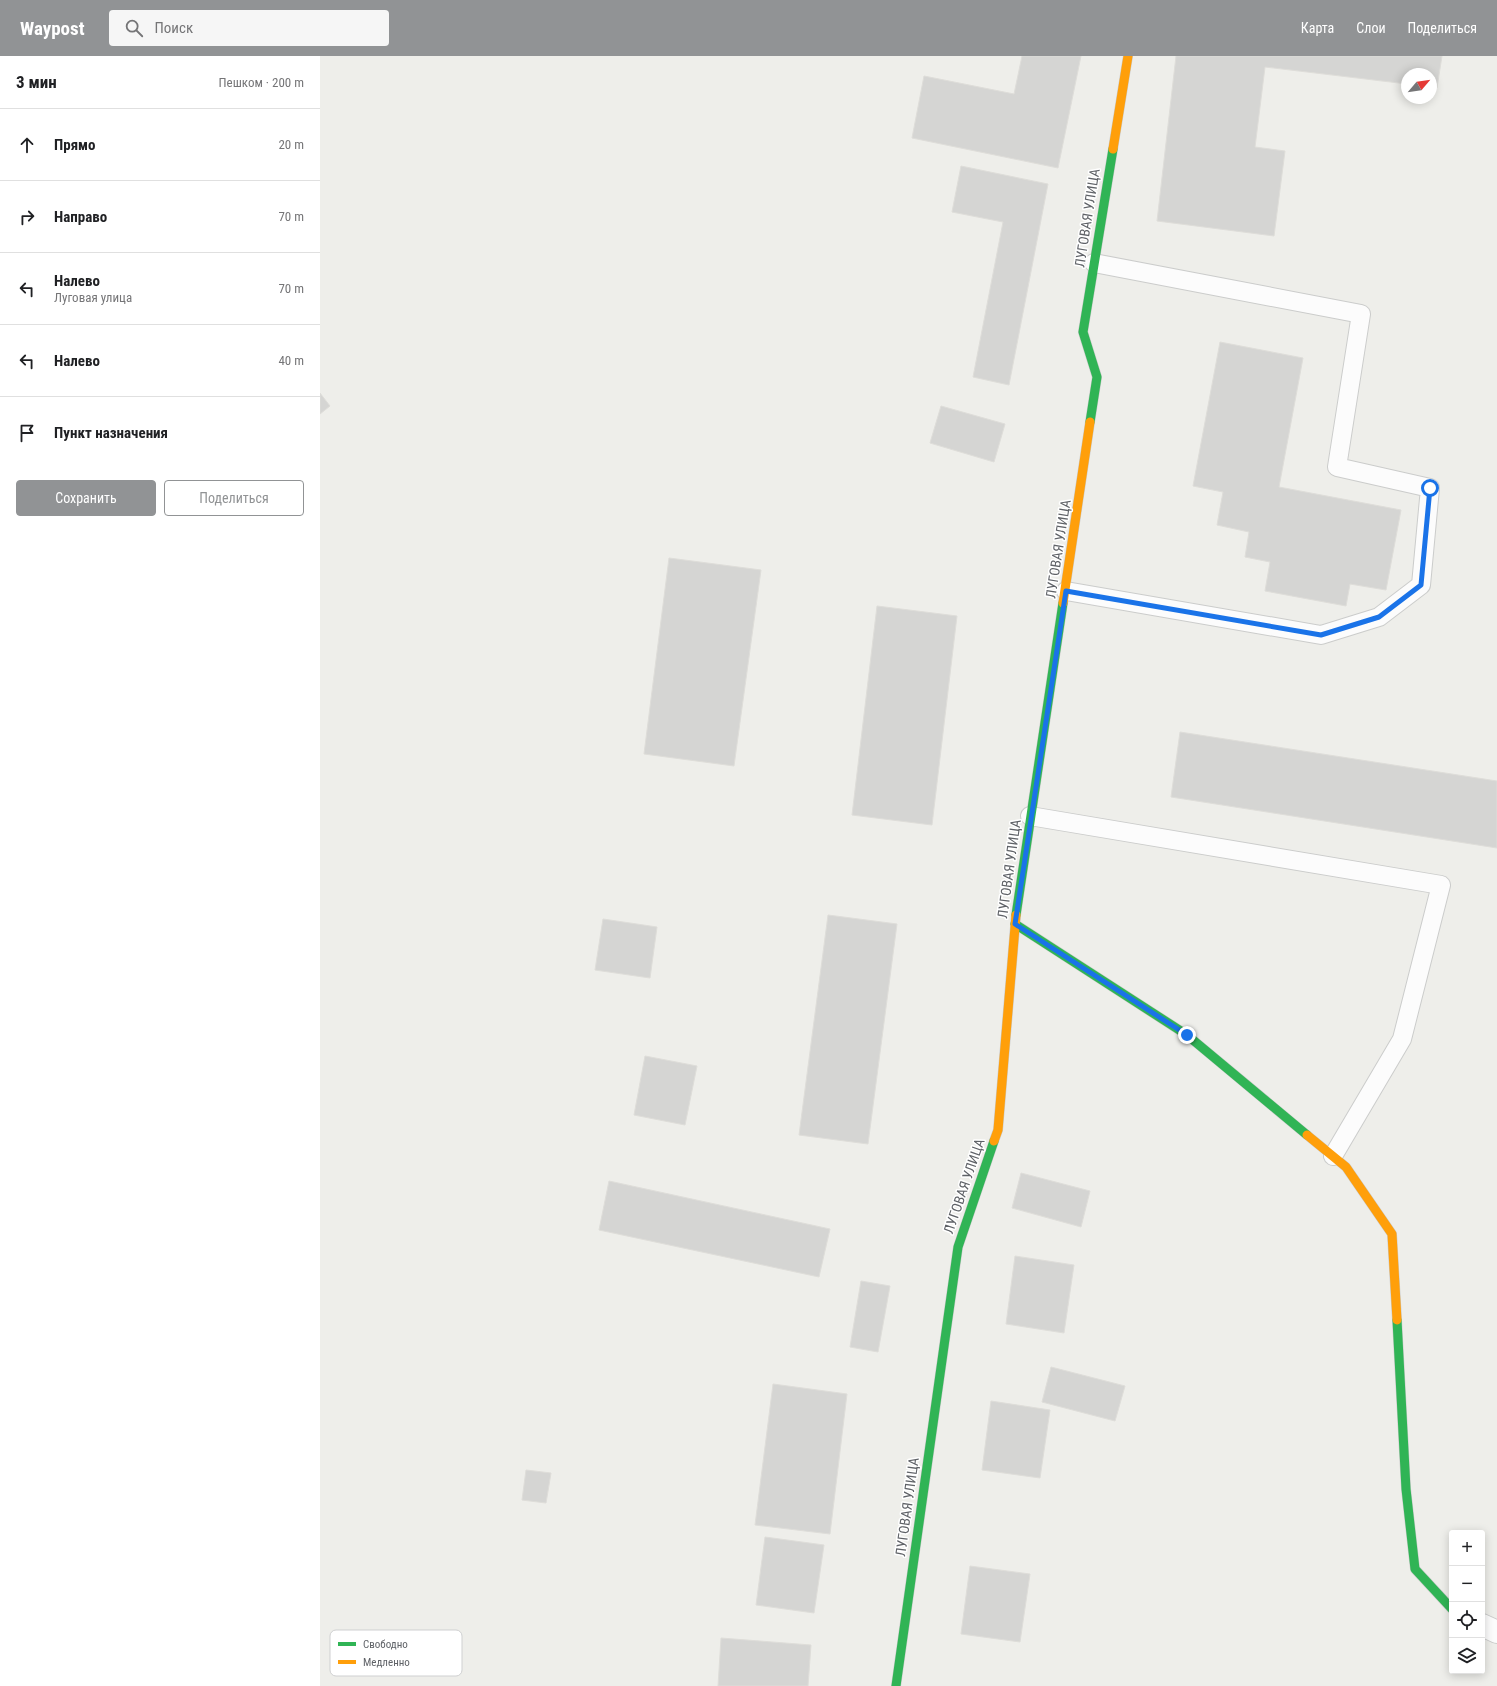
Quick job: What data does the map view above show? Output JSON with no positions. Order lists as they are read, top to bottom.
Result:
{
  "streets": {
    "street": ["ЛУГОВАЯ УЛИЦА"]
  },
  "legend": ["Свободно", "Медленно"],
  "north": "top right",
  "page": {
    "header": "Waypost",
    "search": "Поиск",
    "nav": ["Карта", "Слои", "Поделиться"],
    "heading": ["3 мин", "Пешком · 200 m"],
    "list": [
      ["Прямо", "20 m"],
      ["Направо", "70 m"],
      ["Налево", "Луговая улица", "70 m"],
      ["Налево", "40 m"],
      "Пункт назначения"
    ],
    "buttons": ["Сохранить", "Поделиться"],
    "map_buttons": ["+", "−"]
  }
}
